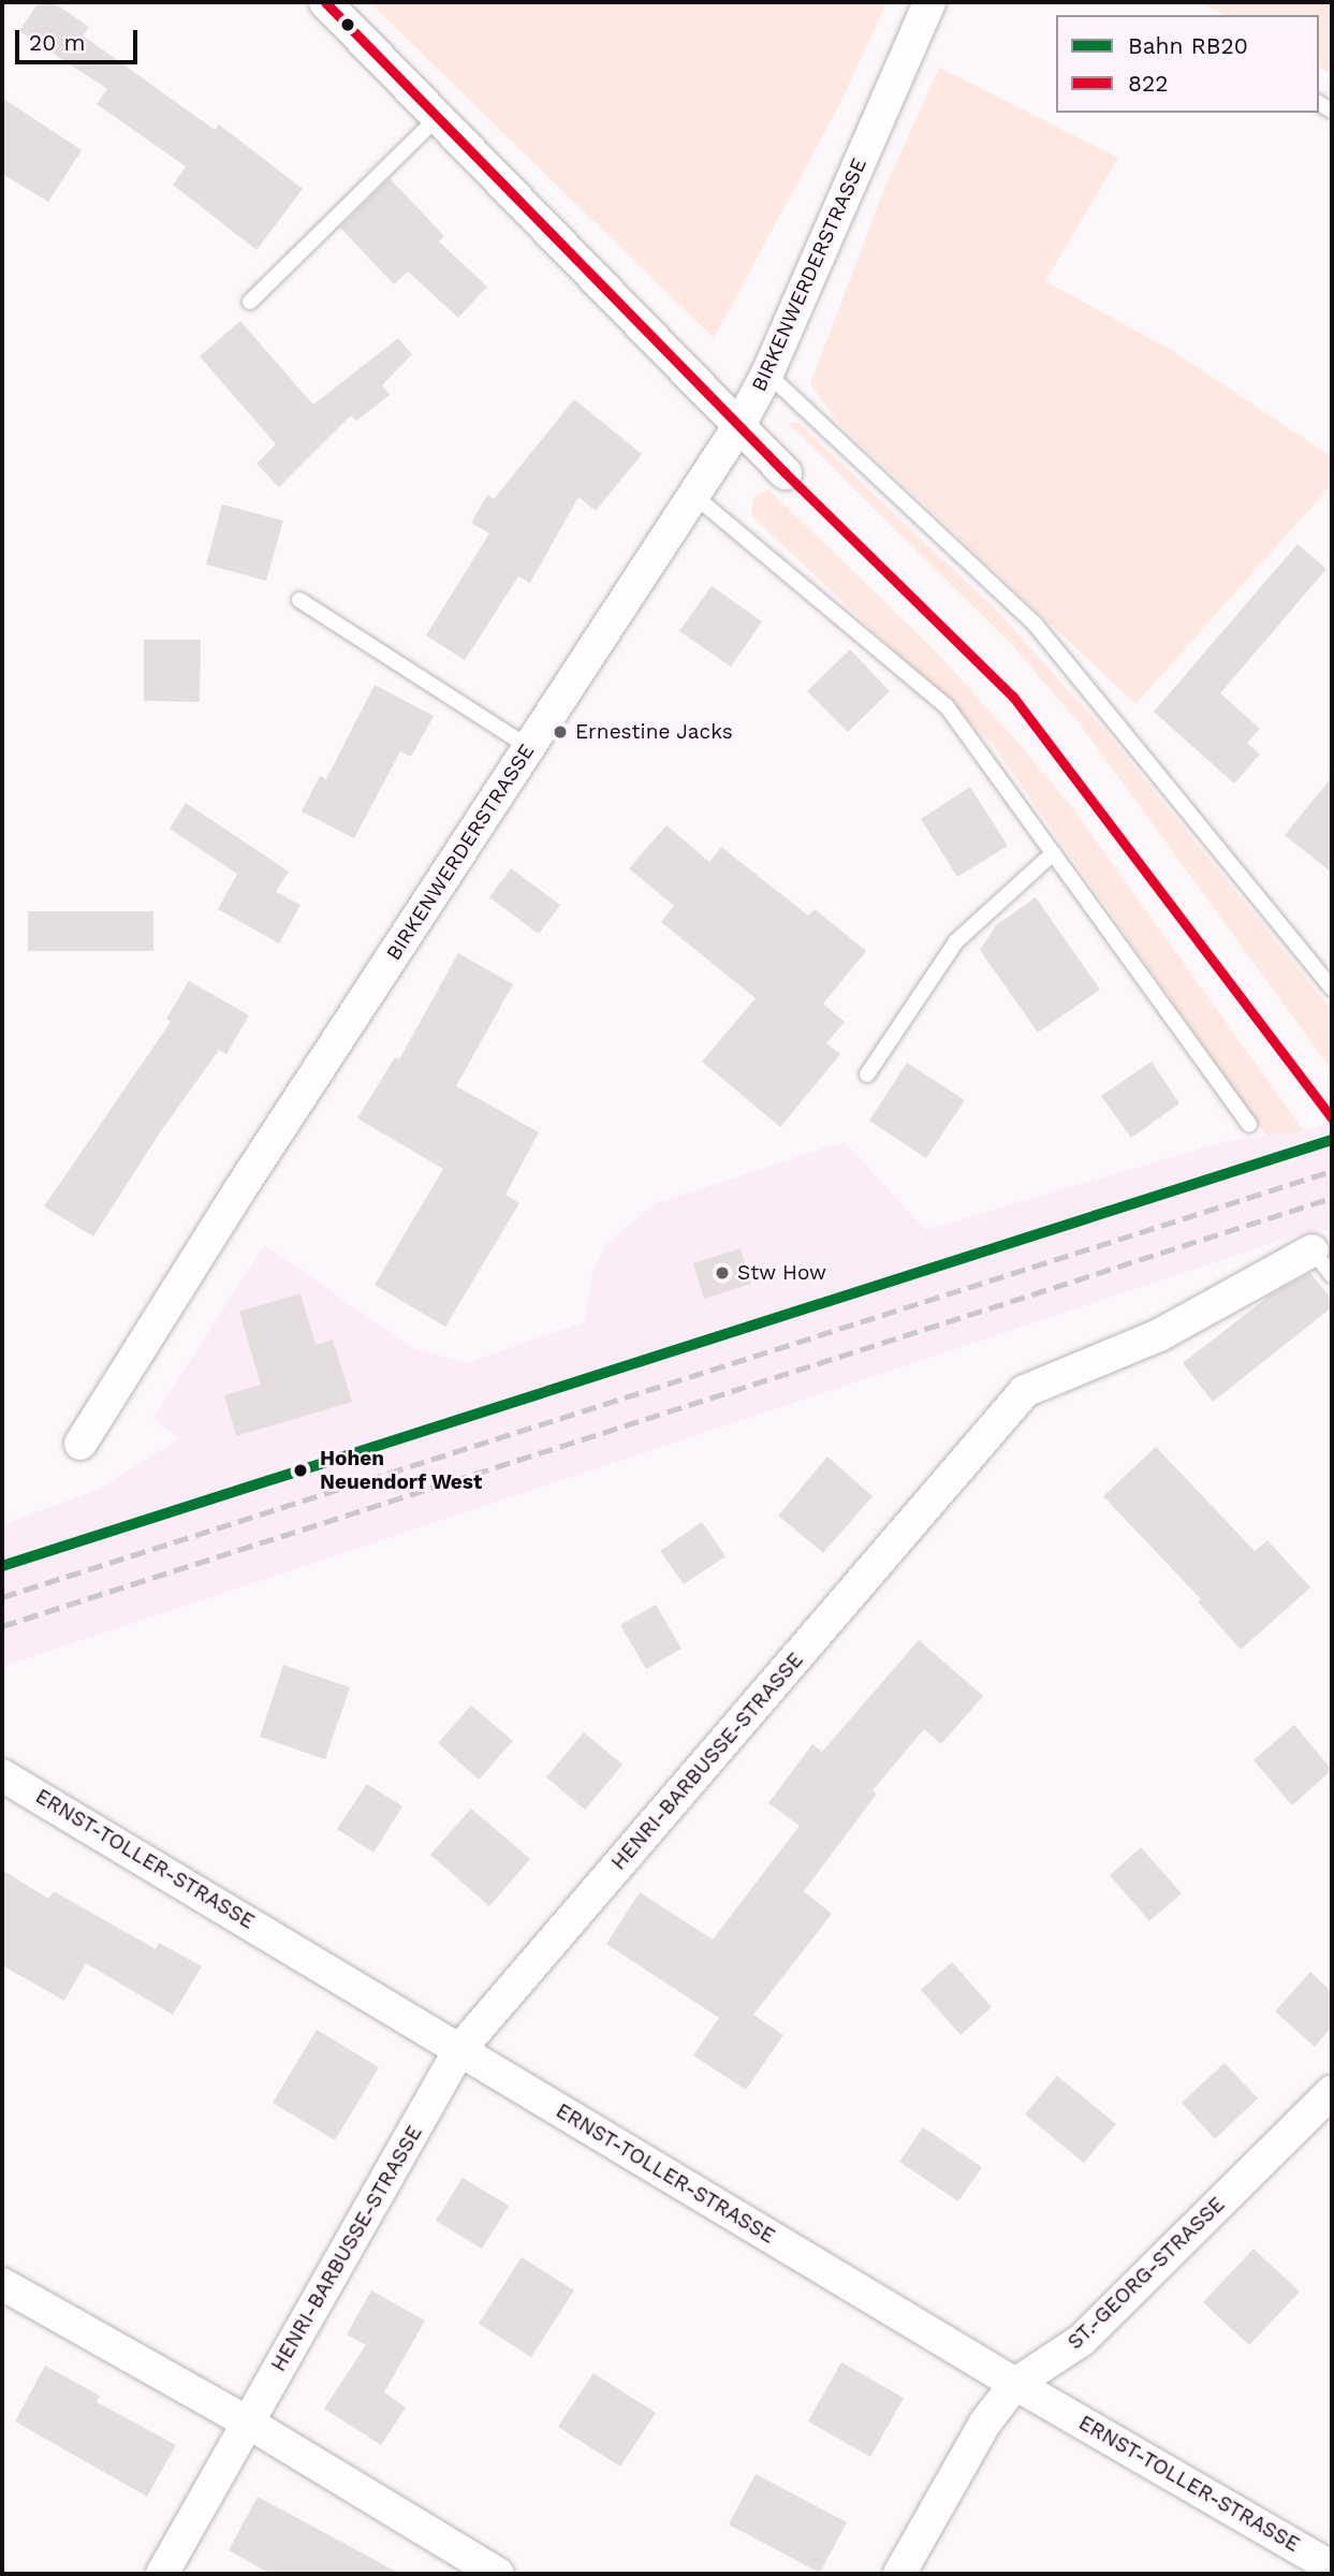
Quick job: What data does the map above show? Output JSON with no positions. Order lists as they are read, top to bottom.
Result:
{
  "streets": {
    "street": [
      "BIRKENWERDERSTRASSE",
      "HENRI-BARBUSSE-STRASSE",
      "ERNST-TOLLER-STRASSE",
      "ST.-GEORG-STRASSE"
    ]
  },
  "crossings": [
    ["HENRI-BARBUSSE-STRASSE", "ERNST-TOLLER-STRASSE"],
    ["ERNST-TOLLER-STRASSE", "ST.-GEORG-STRASSE"]
  ],
  "places": ["Ernestine Jacks", "Stw How", "Hohen Neuendorf West"],
  "lines": ["transit line 822", "rail line RB20"],
  "legend": ["Bahn RB20", "822"],
  "scale_bar": "20 m"
}
